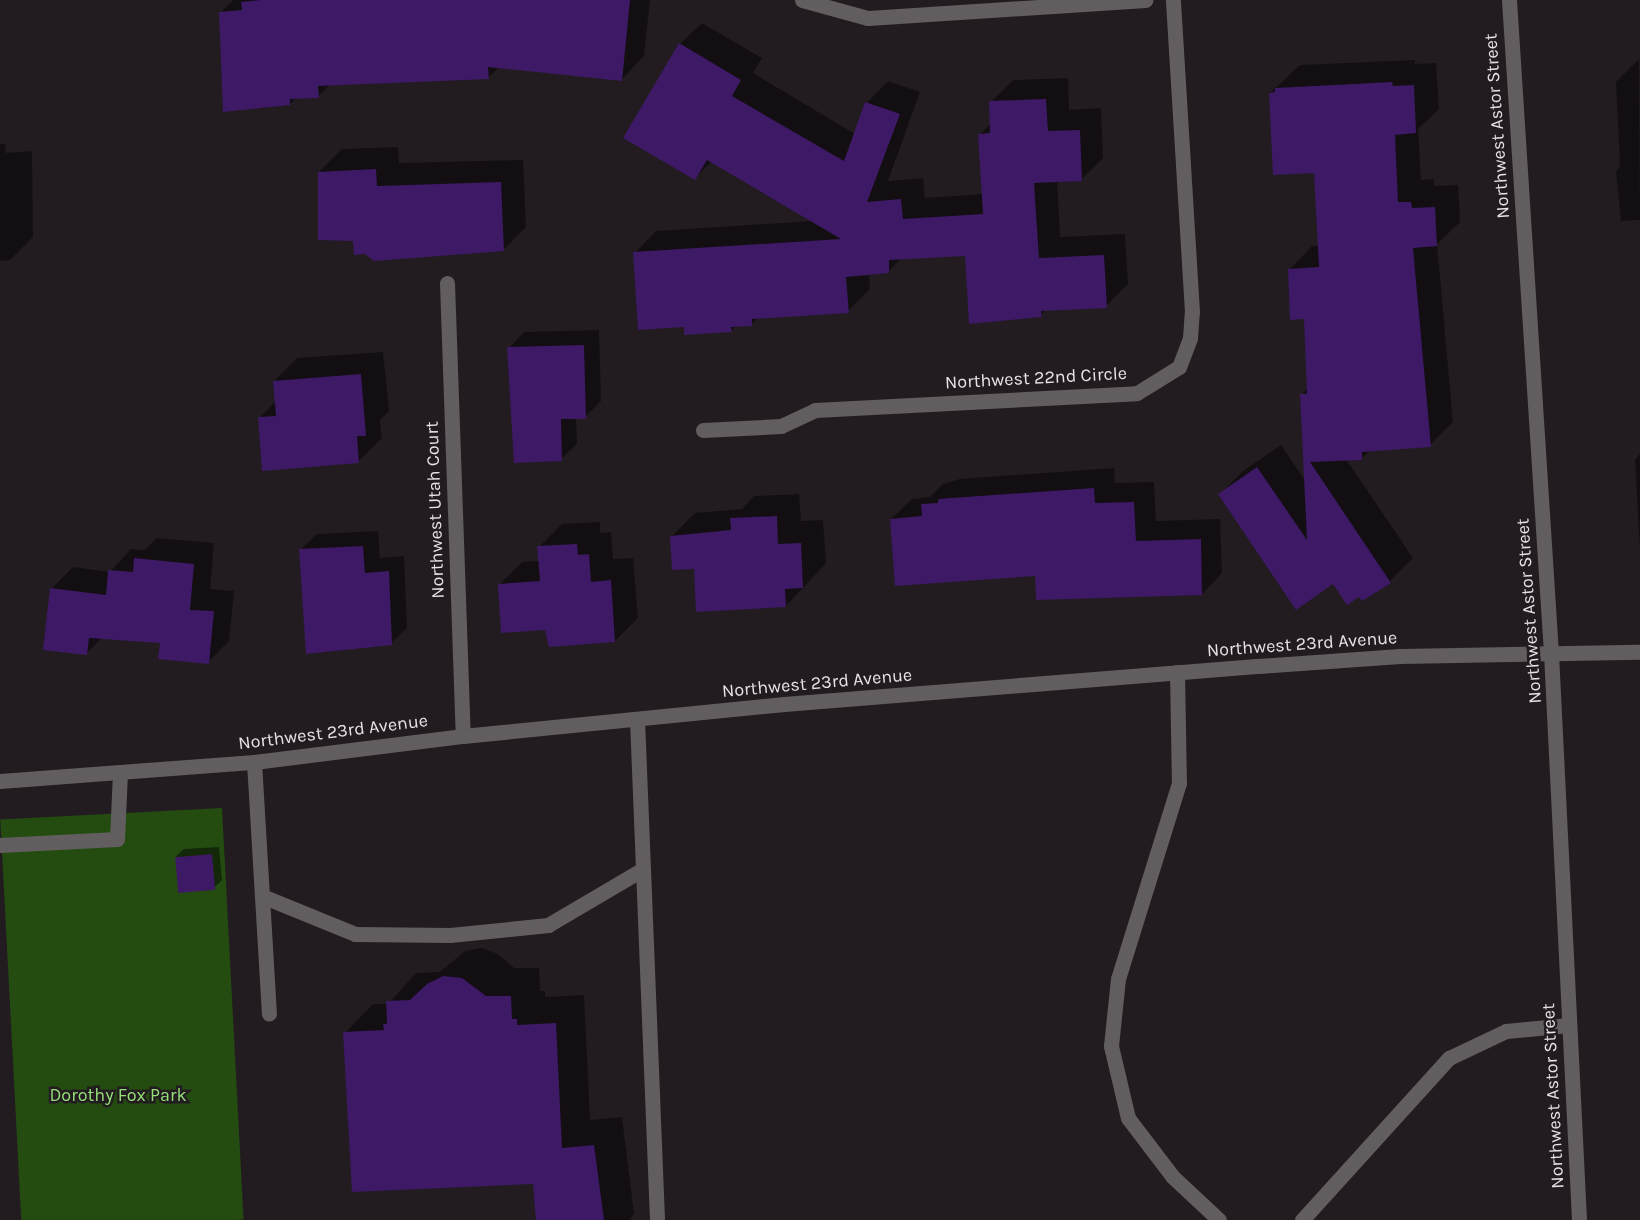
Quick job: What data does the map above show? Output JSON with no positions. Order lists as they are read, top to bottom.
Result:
{
  "streets": {
    "street": [
      "Northwest Astor Street",
      "Northwest 22nd Circle",
      "Northwest Utah Court",
      "Northwest 23rd Avenue"
    ]
  },
  "crossings": [
    ["Northwest Astor Street", "Northwest 23rd Avenue"],
    ["Northwest Utah Court", "Northwest 23rd Avenue"]
  ],
  "parks": ["Dorothy Fox Park"]
}
